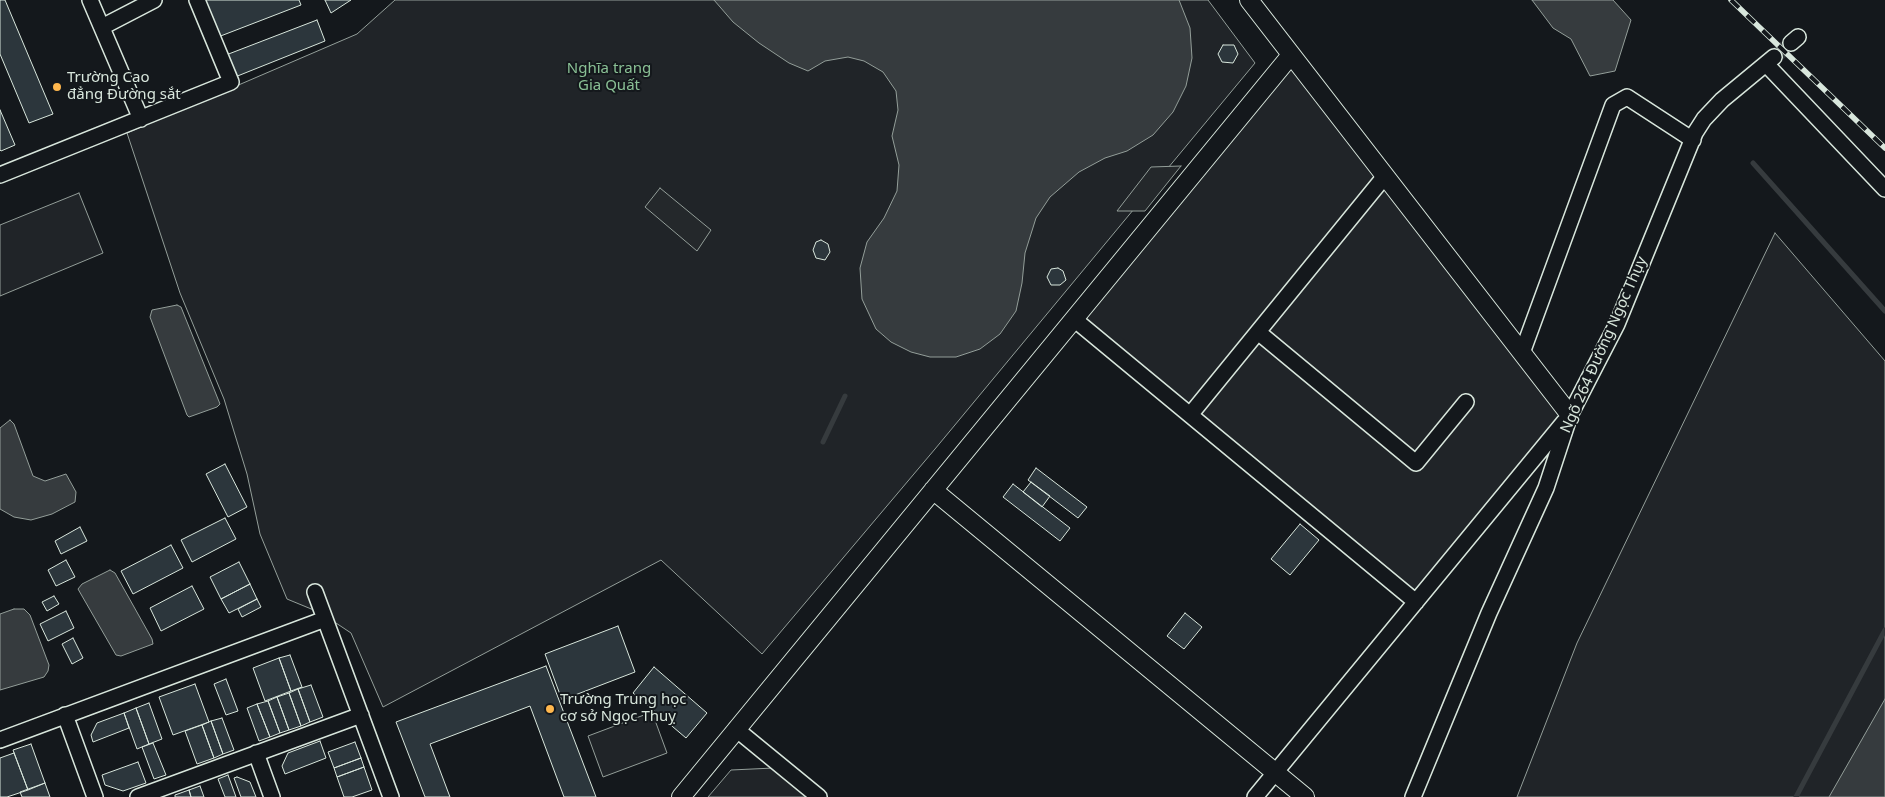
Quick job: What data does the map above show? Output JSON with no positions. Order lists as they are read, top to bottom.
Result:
{
  "streets": {
    "street": ["Ngõ 264 Đường Ngọc Thụy"]
  },
  "parks": ["Nghĩa trang Gia Quất"],
  "places": ["Trường Cao đẳng Đường sắt", "Trường Trung học cơ sở Ngọc Thuỵ"]
}
